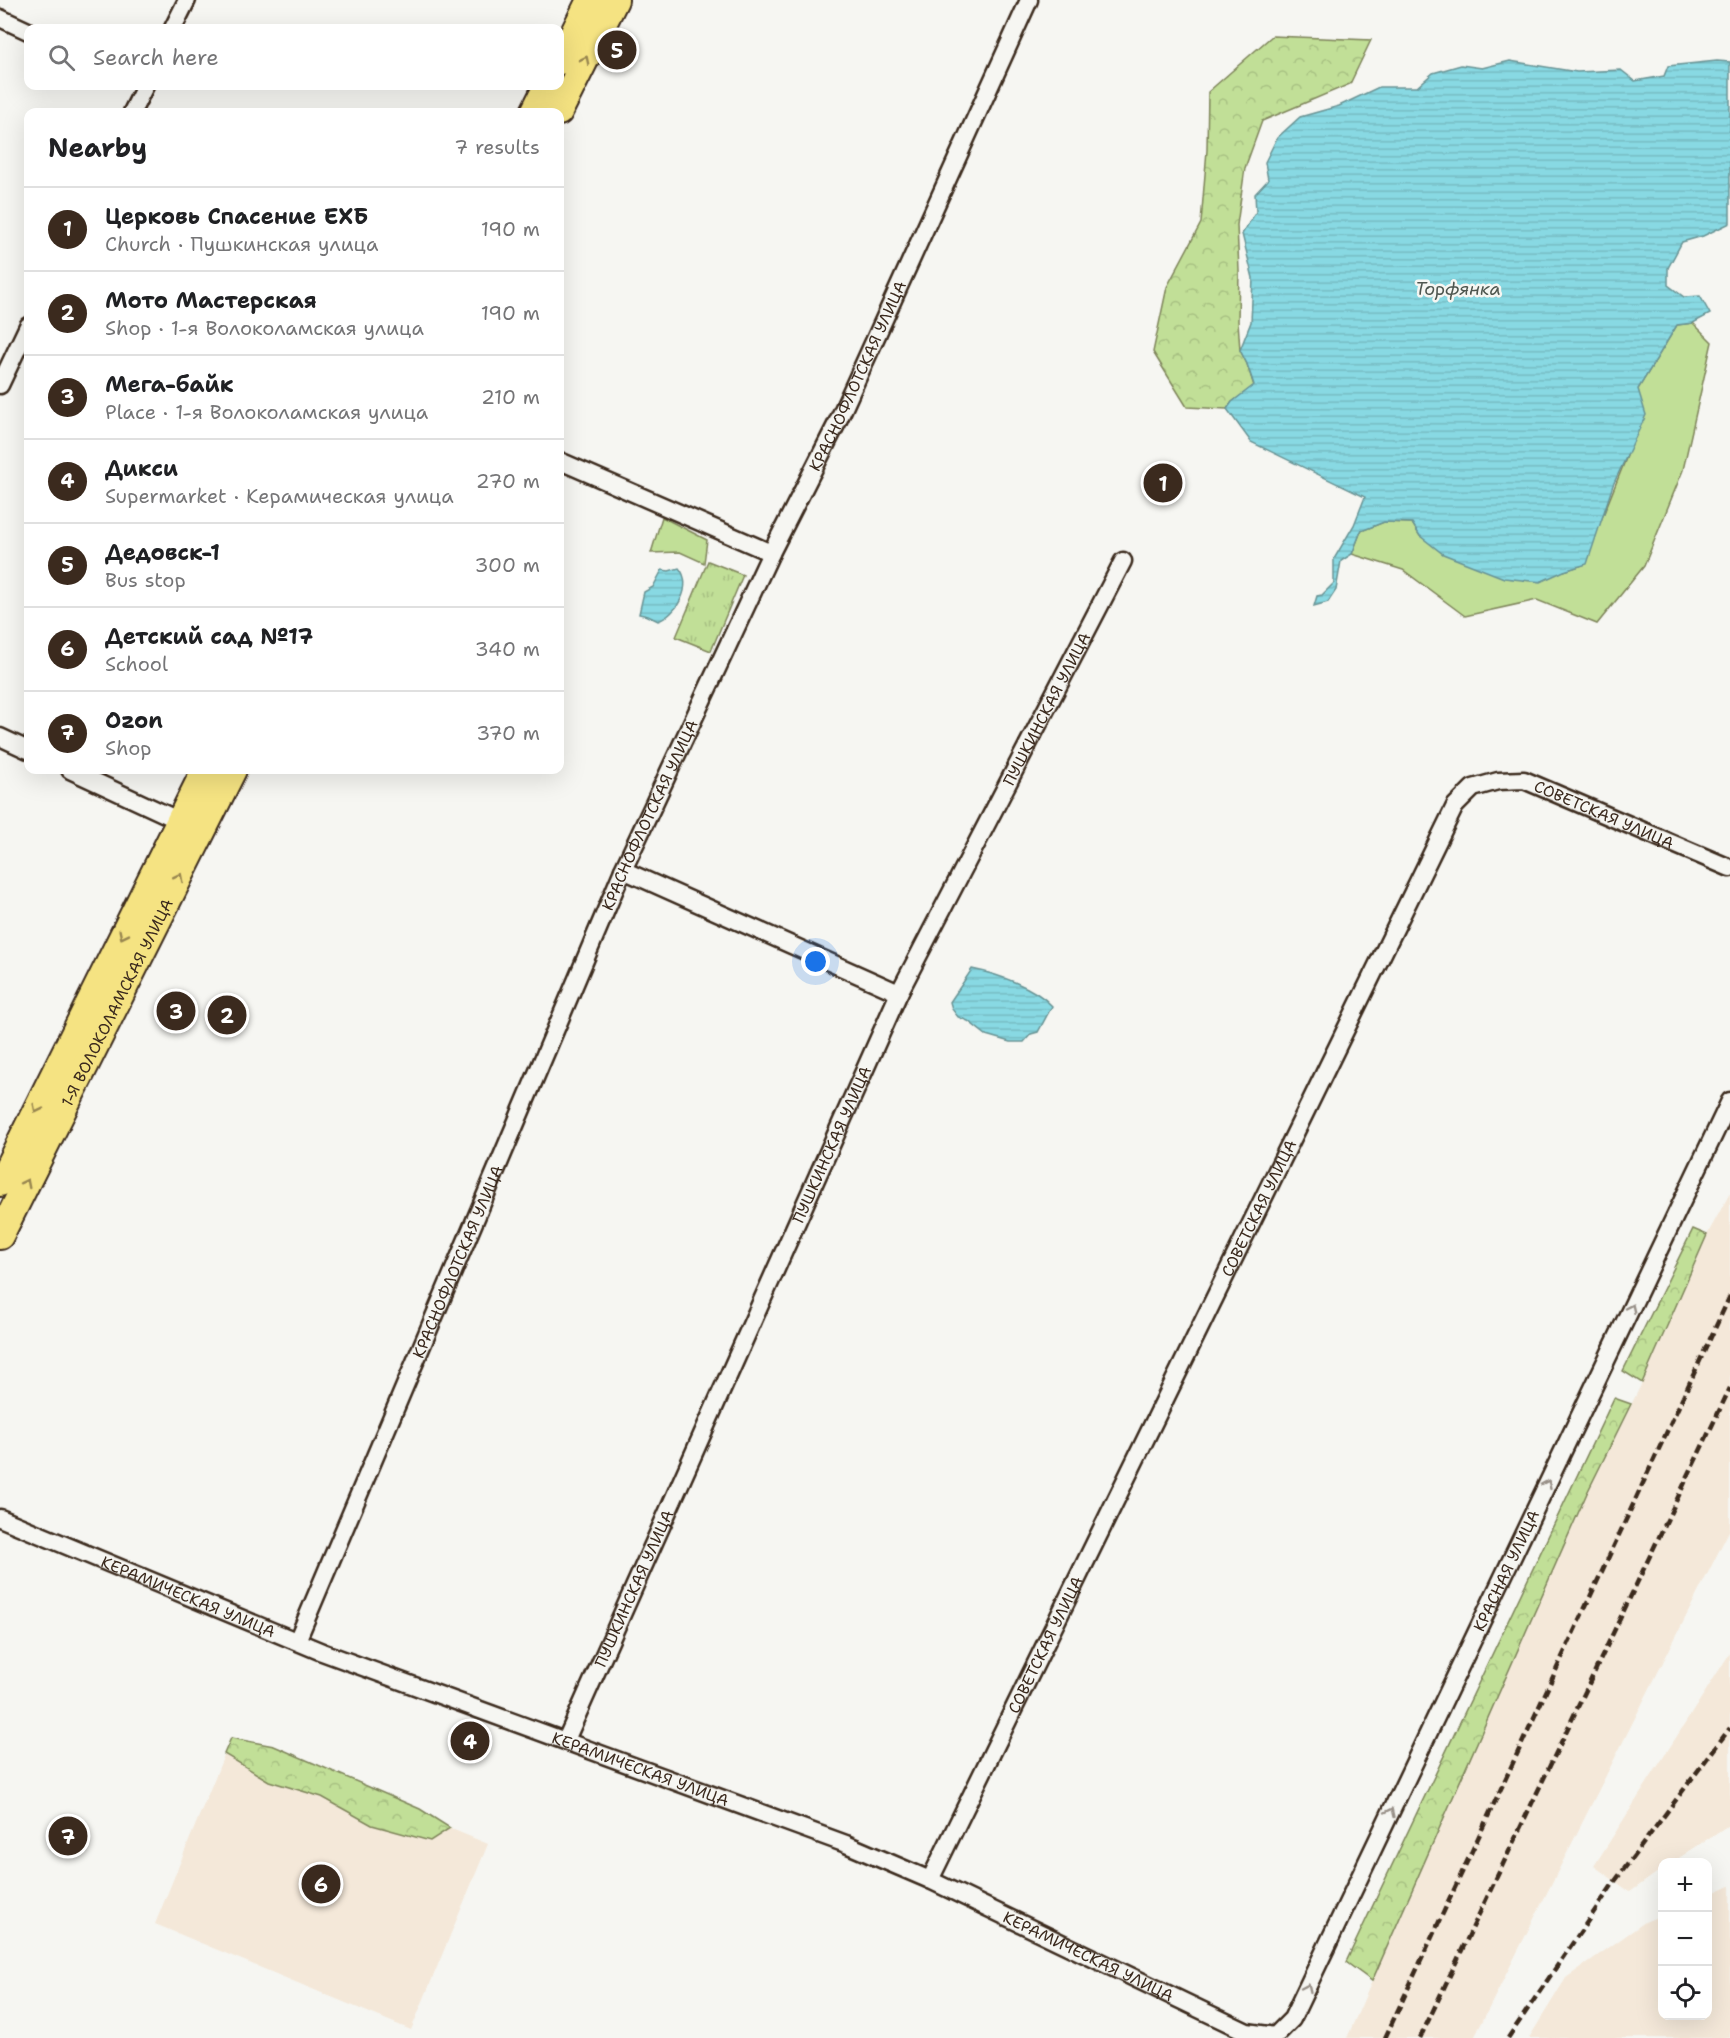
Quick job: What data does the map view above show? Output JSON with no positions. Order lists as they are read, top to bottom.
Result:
{
  "streets": {
    "main road": ["1-Я ВОЛОКОЛАМСКАЯ УЛИЦА"],
    "street": [
      "КРАСНОФЛОТСКАЯ УЛИЦА",
      "ПУШКИНСКАЯ УЛИЦА",
      "СОВЕТСКАЯ УЛИЦА",
      "КРАСНАЯ УЛИЦА",
      "КЕРАМИЧЕСКАЯ УЛИЦА"
    ]
  },
  "crossings": [
    ["КРАСНОФЛОТСКАЯ УЛИЦА", "КЕРАМИЧЕСКАЯ УЛИЦА"],
    ["ПУШКИНСКАЯ УЛИЦА", "КЕРАМИЧЕСКАЯ УЛИЦА"],
    ["СОВЕТСКАЯ УЛИЦА", "КЕРАМИЧЕСКАЯ УЛИЦА"],
    ["КРАСНАЯ УЛИЦА", "КЕРАМИЧЕСКАЯ УЛИЦА"]
  ],
  "one_way": ["КРАСНАЯ УЛИЦА"],
  "water": ["Торфянка"],
  "page": {
    "search": "Search here",
    "pins": [
      "5",
      "1",
      "3",
      "2",
      "4",
      "7",
      "6"
    ],
    "heading": ["Nearby", "7 results"],
    "list": [
      {
        "mark": "1",
        "name": "Церковь Спасение ЕХБ",
        "note": "Church · Пушкинская улица",
        "value": "190 m"
      },
      {
        "mark": "2",
        "name": "Мото Мастерская",
        "note": "Shop · 1-я Волоколамская улица",
        "value": "190 m"
      },
      {
        "mark": "3",
        "name": "Мега-байк",
        "note": "Place · 1-я Волоколамская улица",
        "value": "210 m"
      },
      {
        "mark": "4",
        "name": "Дикси",
        "note": "Supermarket · Керамическая улица",
        "value": "270 m"
      },
      {
        "mark": "5",
        "name": "Дедовск-1",
        "note": "Bus stop",
        "value": "300 m"
      },
      {
        "mark": "6",
        "name": "Детский сад №17",
        "note": "School",
        "value": "340 m"
      },
      {
        "mark": "7",
        "name": "Ozon",
        "note": "Shop",
        "value": "370 m"
      }
    ],
    "map_buttons": ["+", "−"]
  }
}
